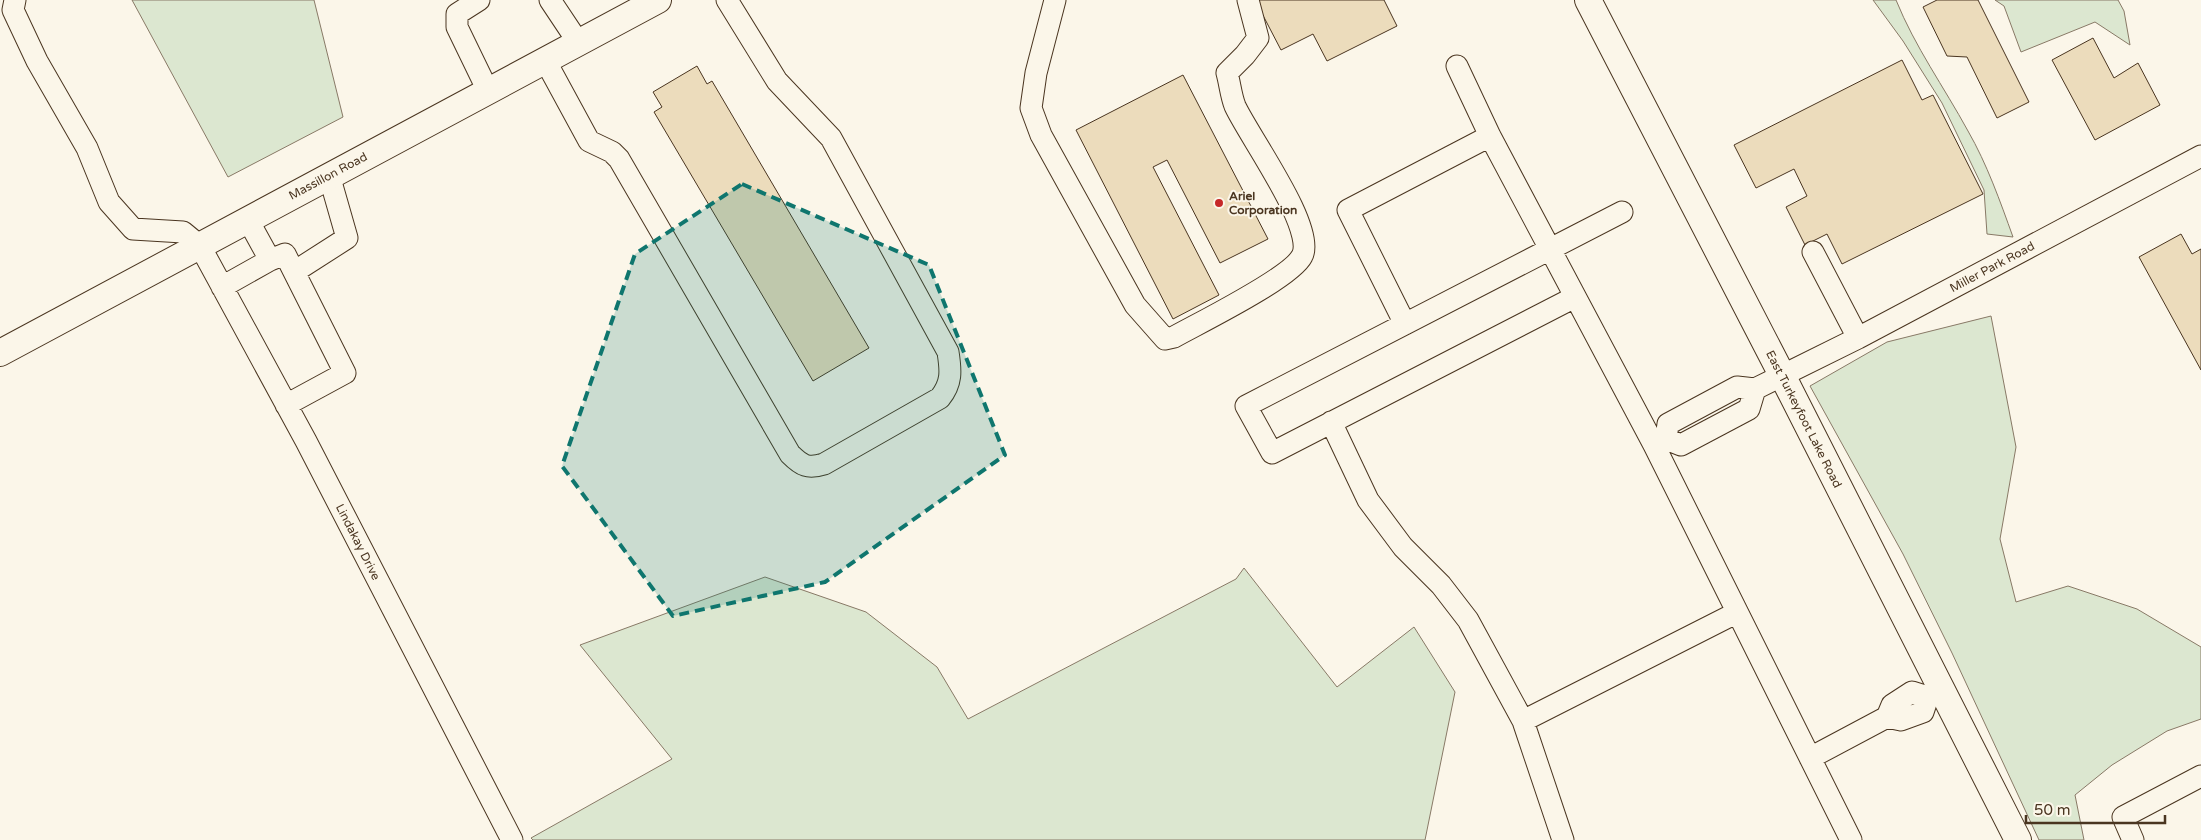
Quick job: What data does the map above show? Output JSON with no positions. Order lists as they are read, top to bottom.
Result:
{
  "streets": {
    "main road": ["Massillon Road", "East Turkeyfoot Lake Road"],
    "street": ["Miller Park Road", "Lindakay Drive"]
  },
  "crossings": [
    ["Massillon Road", "Lindakay Drive"],
    ["Miller Park Road", "East Turkeyfoot Lake Road"]
  ],
  "places": ["Ariel Corporation"],
  "scale_bar": "50 m"
}
